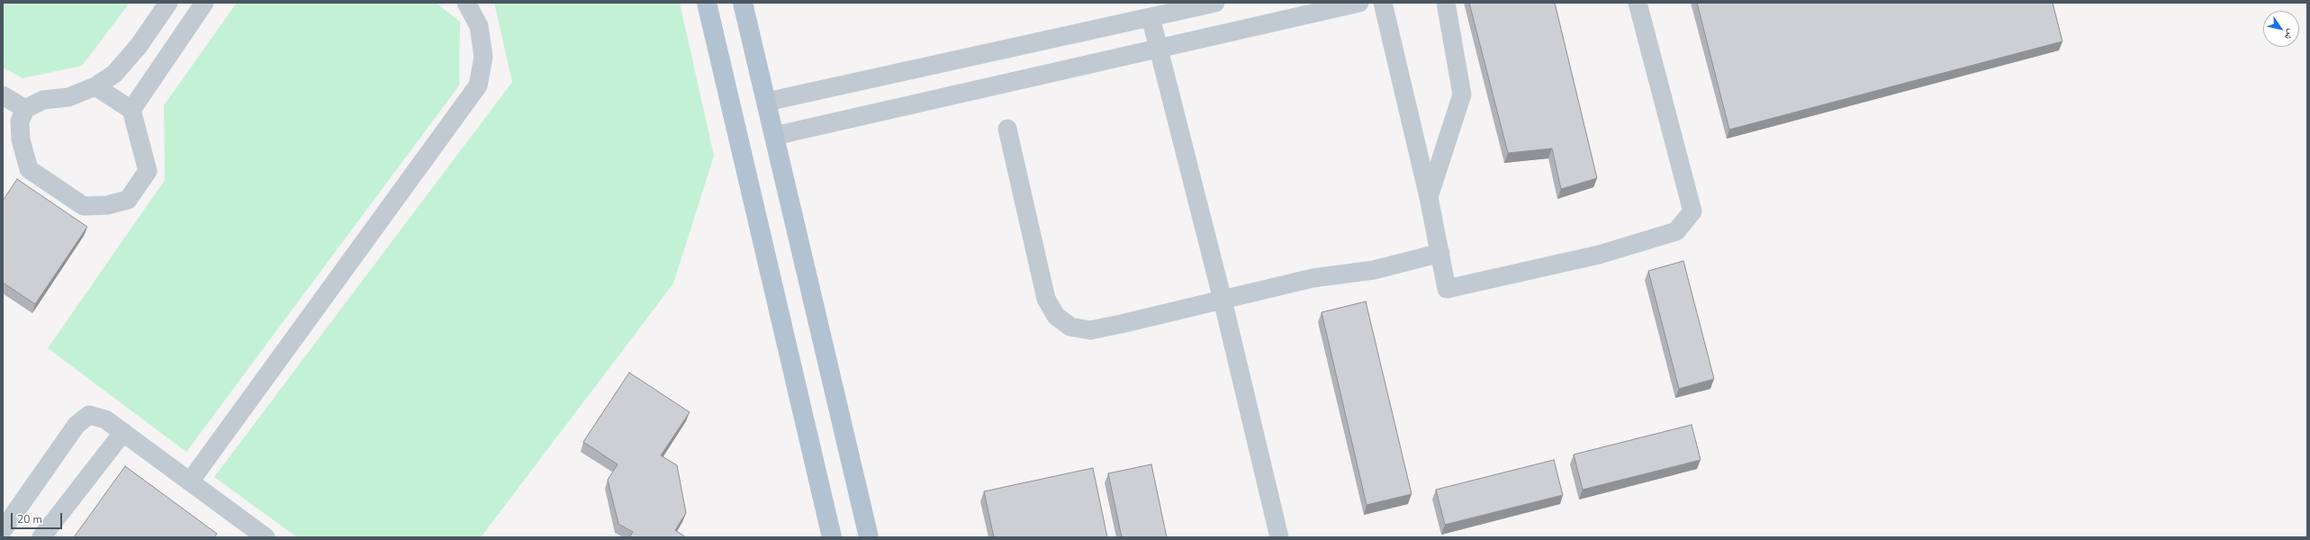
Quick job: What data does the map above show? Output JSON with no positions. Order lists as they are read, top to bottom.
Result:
{
  "scale_bar": "20 m",
  "north": "bottom right"
}
